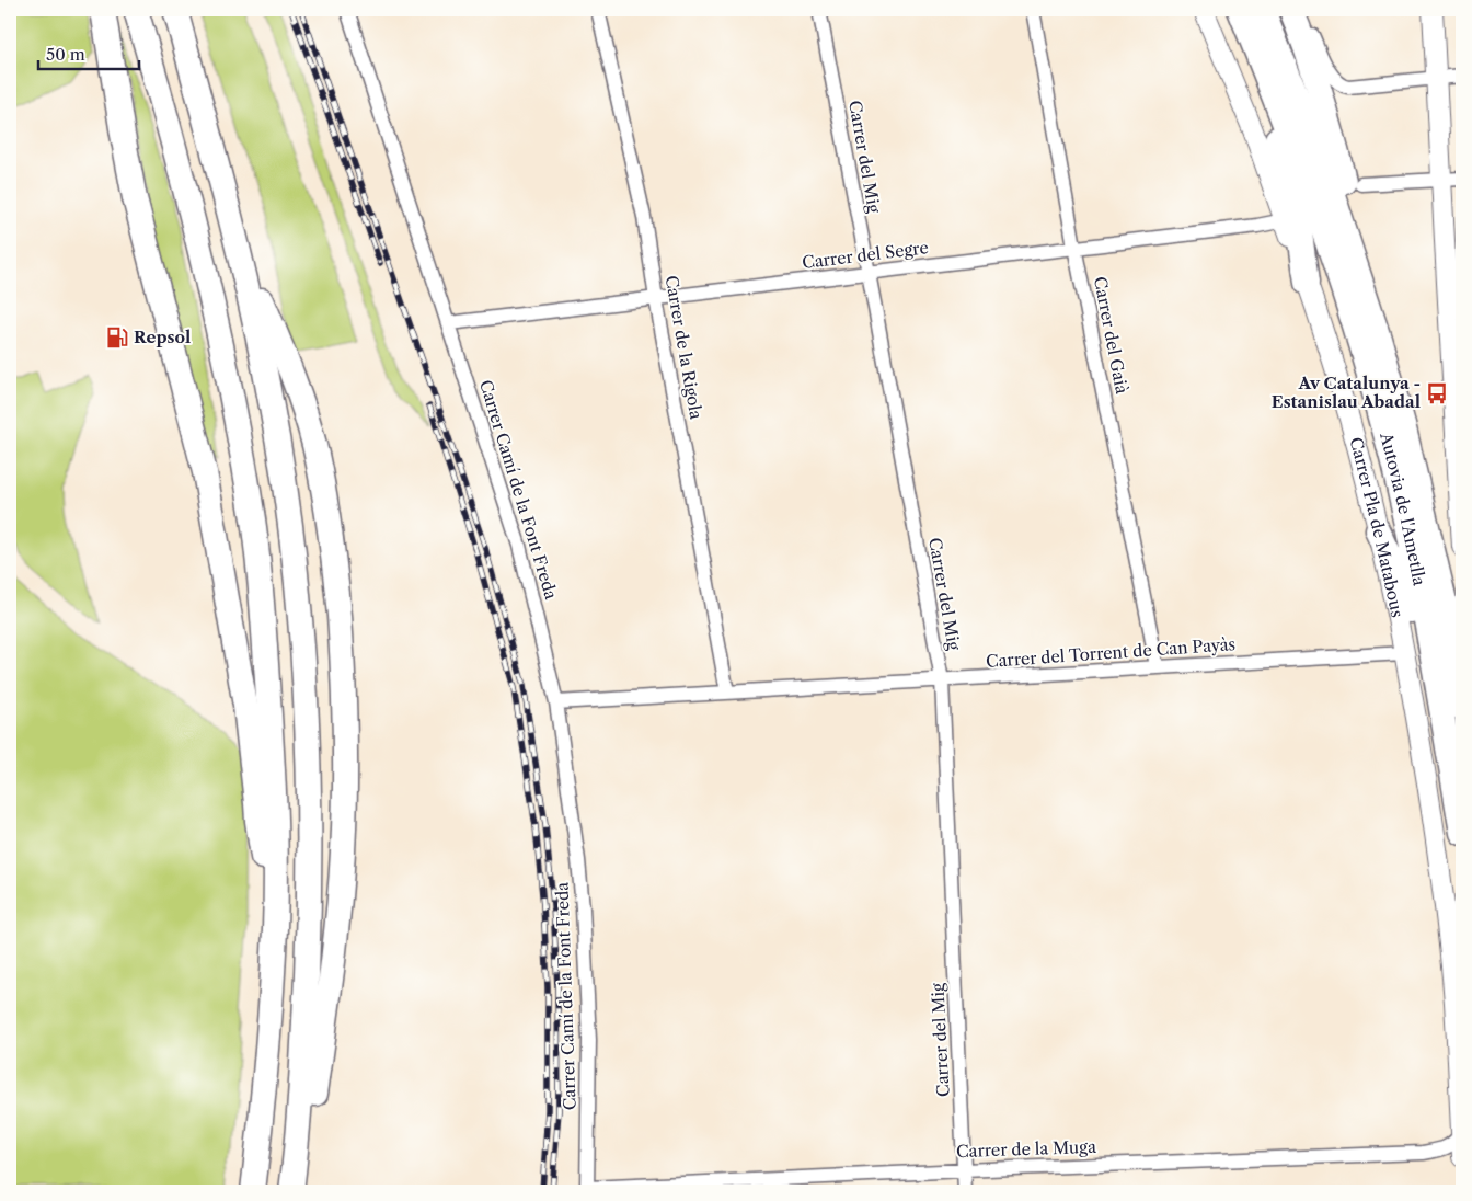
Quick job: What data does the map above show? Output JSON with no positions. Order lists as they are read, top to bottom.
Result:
{
  "streets": {
    "highway": ["Autovia de l'Ametlla"],
    "main road": ["Carrer Pla de Matabous"],
    "street": [
      "Carrer del Mig",
      "Carrer del Segre",
      "Carrer del Gaià",
      "Carrer de la Rigola",
      "Carrer Camí de la Font Freda",
      "Carrer del Torrent de Can Payàs",
      "Carrer de la Muga"
    ]
  },
  "crossings": [
    ["Carrer del Mig", "Carrer del Segre"],
    ["Carrer del Mig", "Carrer del Torrent de Can Payàs"],
    ["Carrer del Mig", "Carrer de la Muga"],
    ["Carrer del Segre", "Carrer del Gaià"],
    ["Carrer del Segre", "Carrer de la Rigola"],
    ["Carrer del Segre", "Carrer Camí de la Font Freda"],
    ["Carrer del Segre", "Carrer Pla de Matabous"],
    ["Carrer del Gaià", "Carrer del Torrent de Can Payàs"],
    ["Carrer de la Rigola", "Carrer del Torrent de Can Payàs"],
    ["Carrer Camí de la Font Freda", "Carrer del Torrent de Can Payàs"],
    ["Carrer Camí de la Font Freda", "Carrer de la Muga"],
    ["Carrer Pla de Matabous", "Carrer del Torrent de Can Payàs"],
    ["Carrer Pla de Matabous", "Carrer de la Muga"]
  ],
  "places": {
    "fuel station": ["Repsol"],
    "bus stop": ["Av Catalunya - Estanislau Abadal"]
  },
  "scale_bar": "50 m"
}
